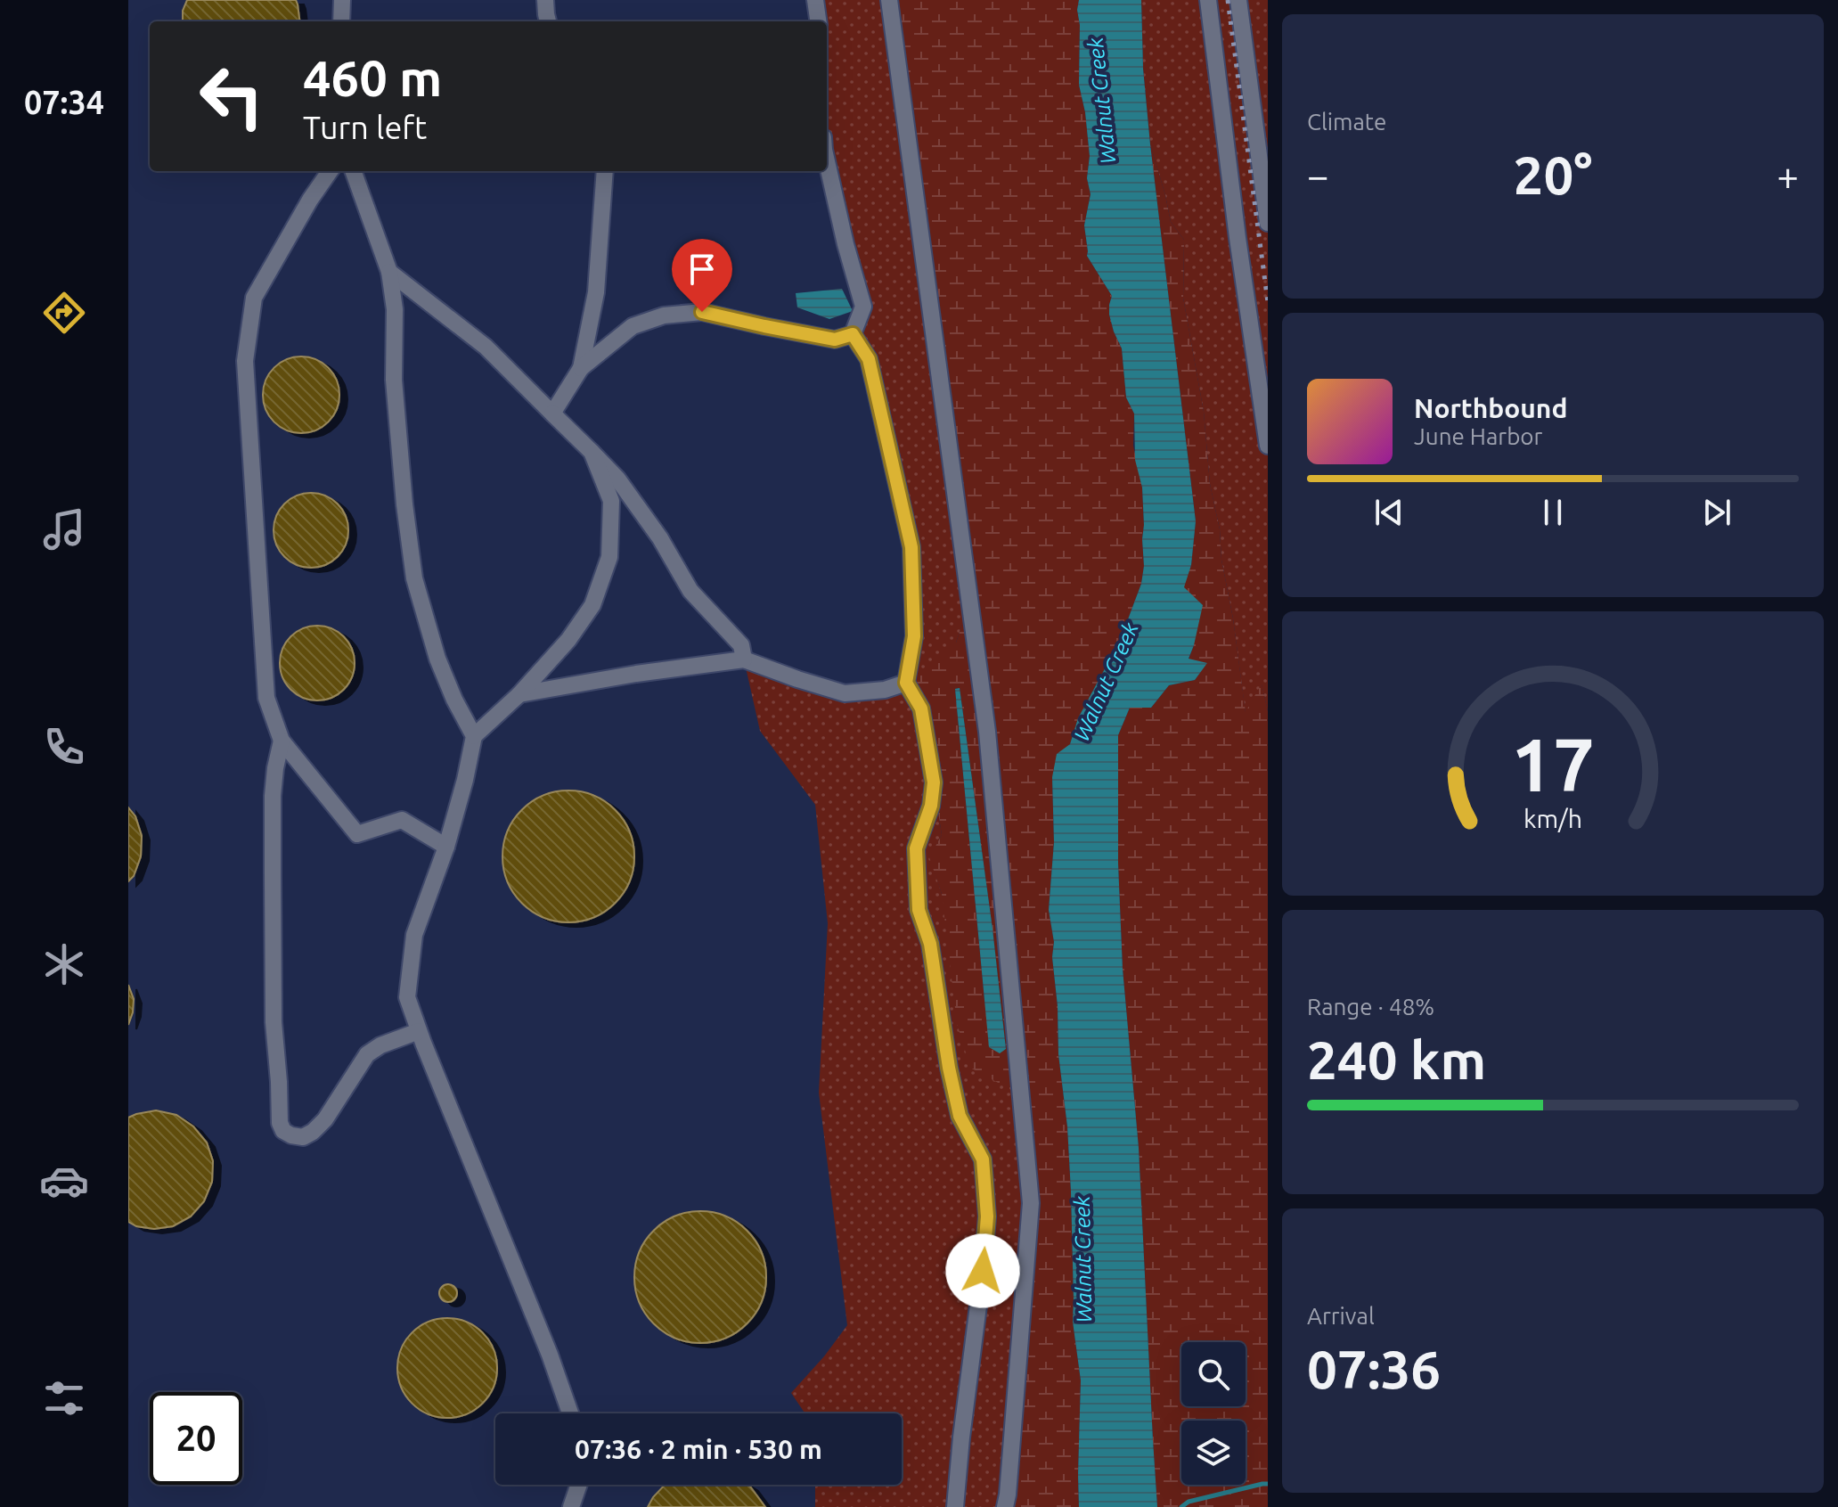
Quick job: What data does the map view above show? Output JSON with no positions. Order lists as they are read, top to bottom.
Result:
{
  "water": ["Walnut Creek"],
  "page": {
    "tabs": "07:34",
    "tile": [
      "Climate",
      ["Range · 48%", "240 km"],
      ["Arrival", "07:36"]
    ],
    "turn": ["460 m", "Turn left"],
    "heat": ["−", "20°", "+"],
    "song": ["Northbound", "June Harbor"],
    "limit": "20",
    "trip": "07:36 · 2 min · 530 m",
    "gauge": ["17", "km/h"]
  }
}
